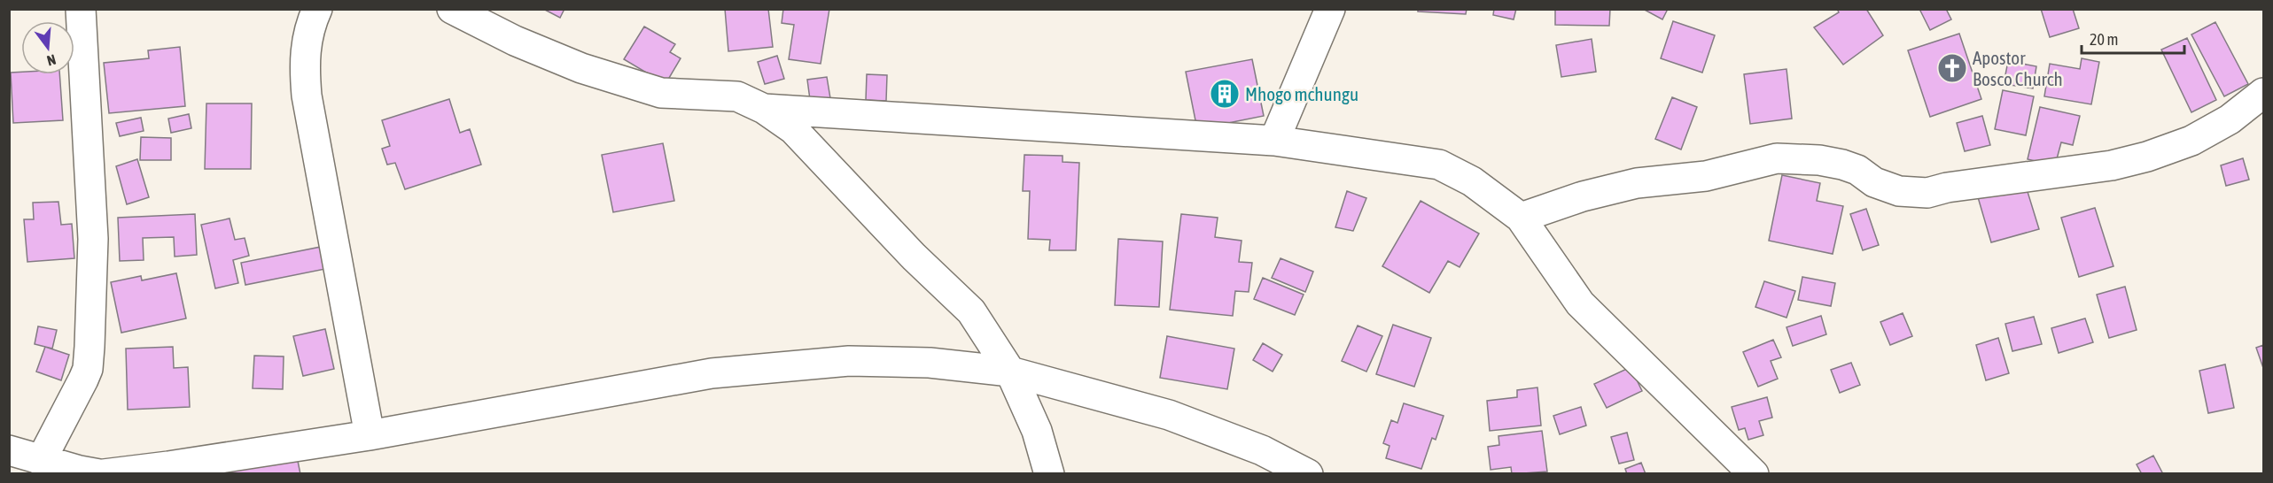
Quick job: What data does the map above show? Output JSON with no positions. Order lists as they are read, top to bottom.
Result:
{
  "places": {
    "church": ["Apostor Bosco Church"],
    "building": ["Mhogo mchungu"]
  },
  "scale_bar": "20 m",
  "north": "bottom"
}
